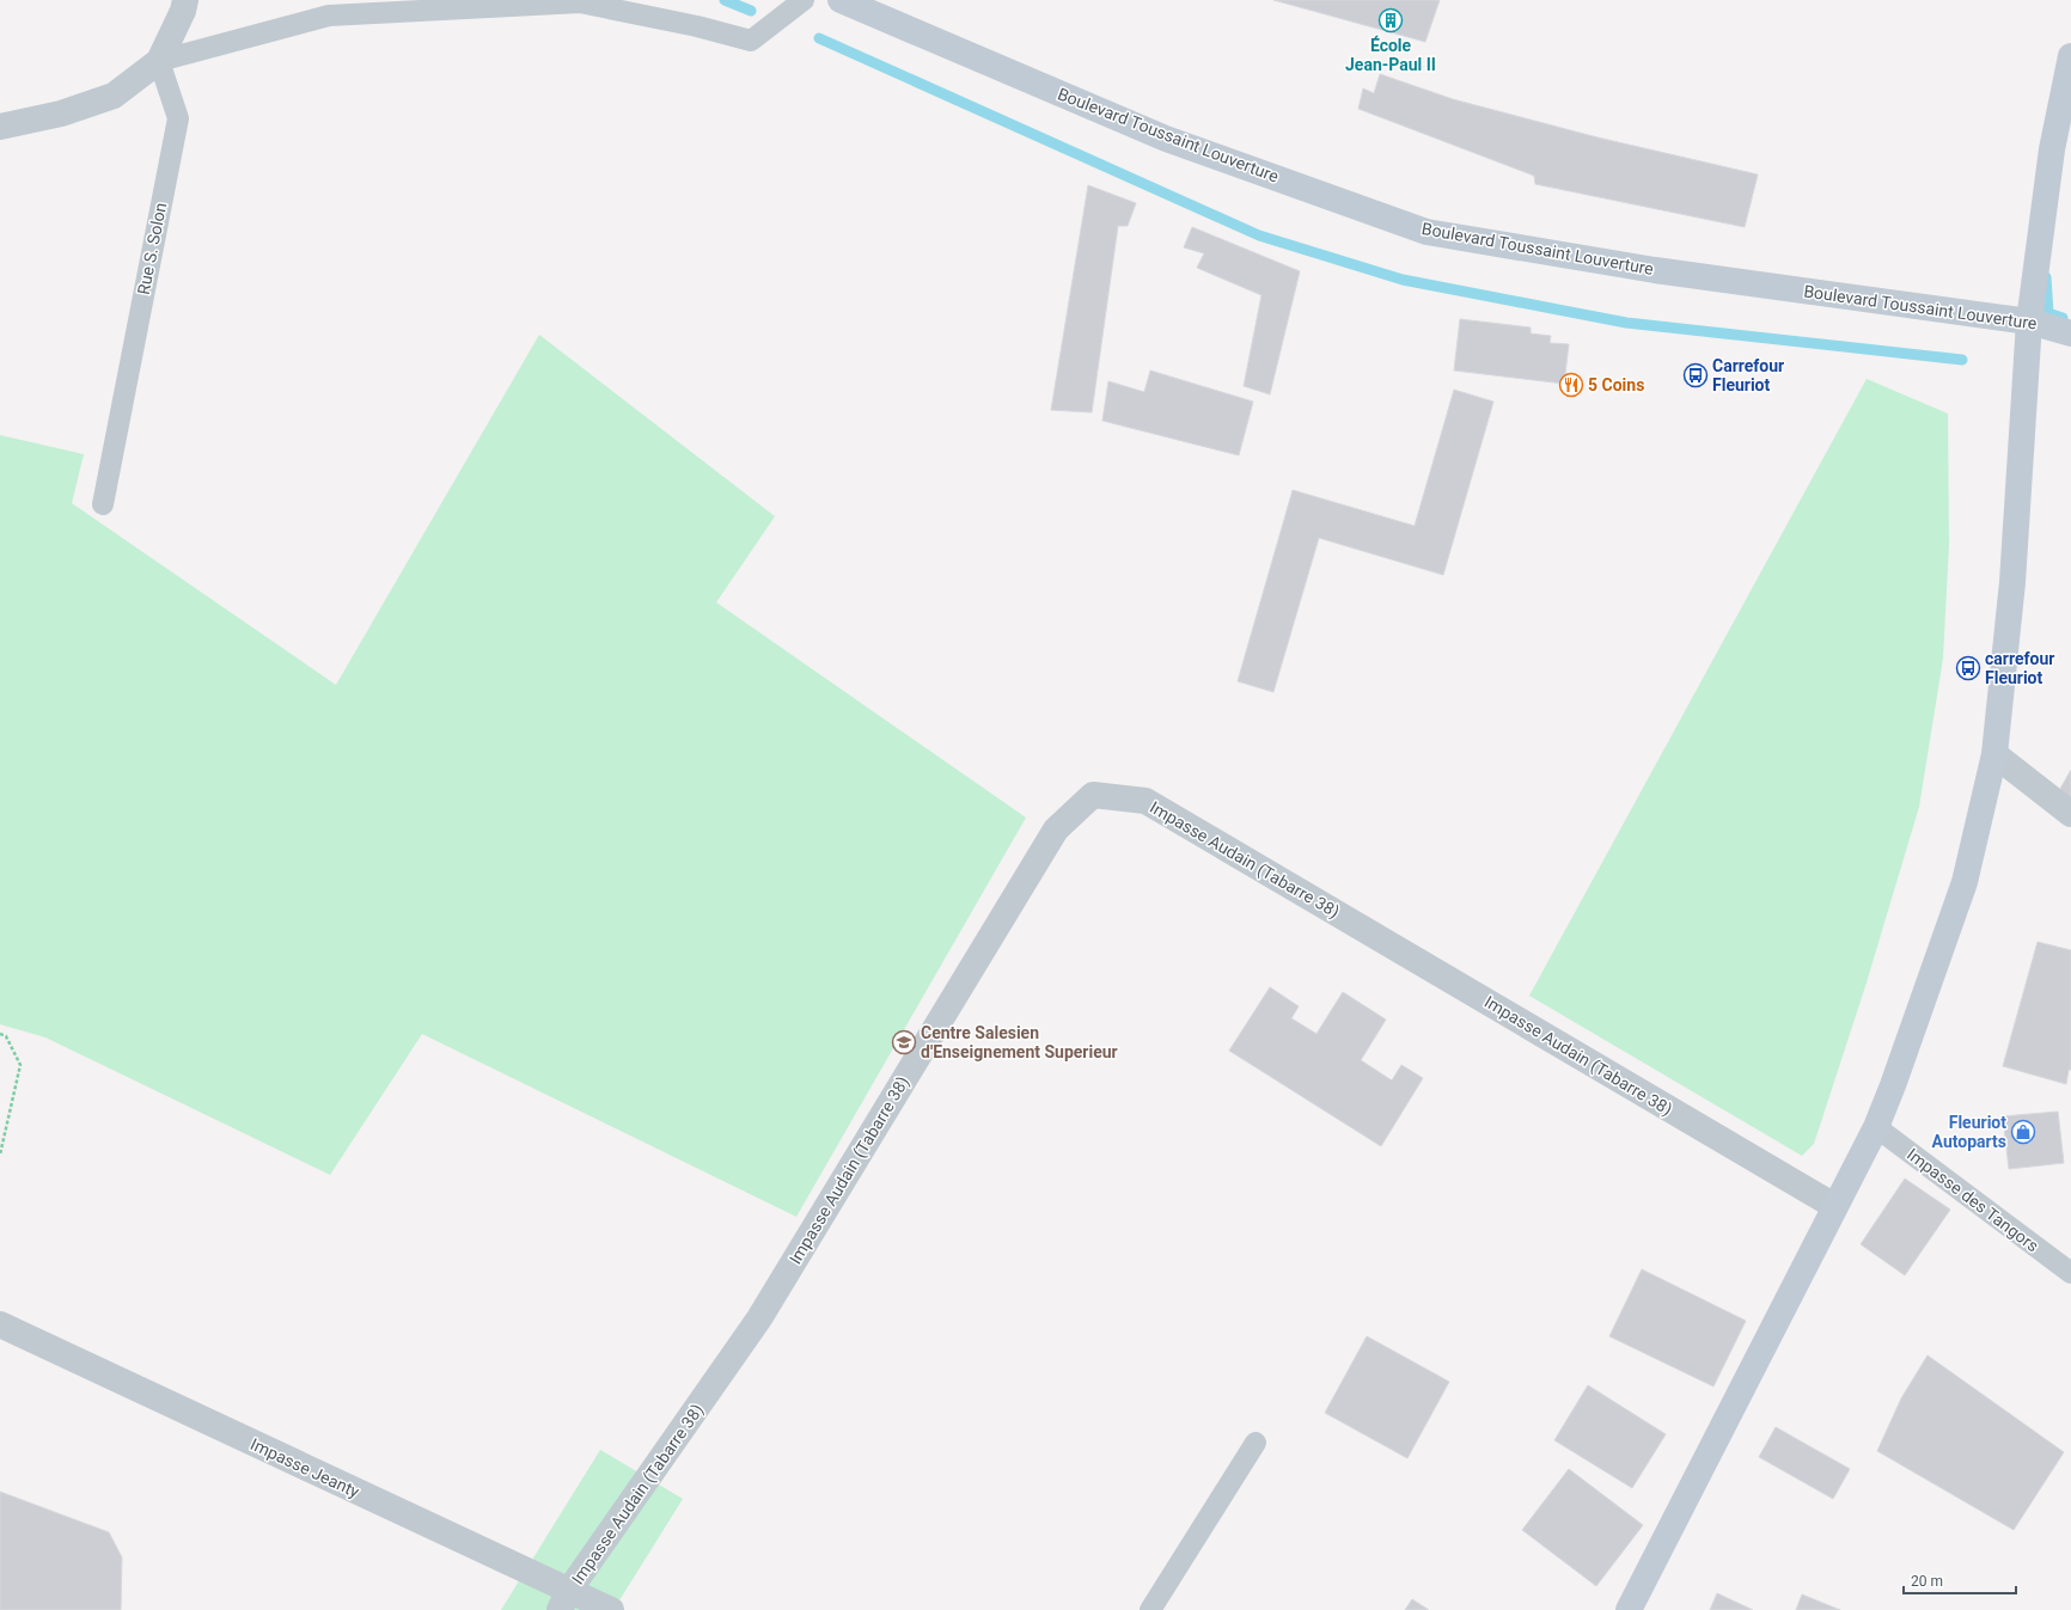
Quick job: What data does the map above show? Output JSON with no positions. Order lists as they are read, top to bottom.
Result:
{
  "streets": {
    "main road": ["Boulevard Toussaint Louverture"],
    "street": ["Impasse Audain (Tabarre 38)", "Impasse Jeanty"],
    "lane": ["Rue S. Solon", "Impasse des Tangors"]
  },
  "crossings": [
    ["Impasse Audain (Tabarre 38)", "Impasse Jeanty"]
  ],
  "places": {
    "building": ["École Jean-Paul II"],
    "bus stop": ["Carrefour Fleuriot", "carrefour Fleuriot"],
    "restaurant": ["5 Coins"],
    "school or university": ["Centre Salesien d'Enseignement Superieur"],
    "shop": ["Fleuriot Autoparts"]
  },
  "scale_bar": "20 m"
}
